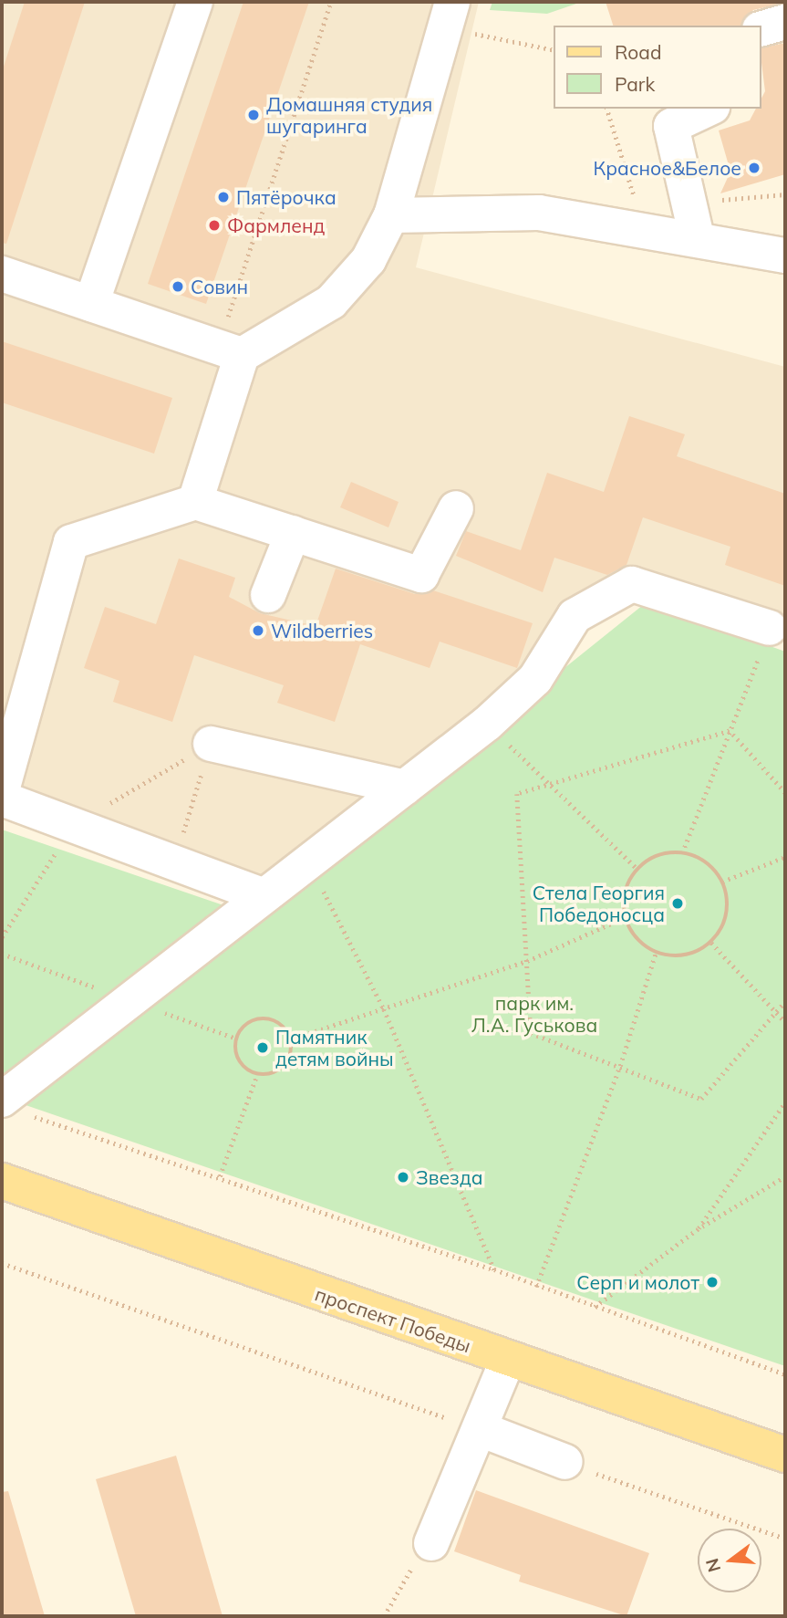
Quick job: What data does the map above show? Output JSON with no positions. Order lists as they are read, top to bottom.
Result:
{
  "streets": {
    "main road": ["проспект Победы"]
  },
  "parks": ["парк им. Л.А. Гуськова"],
  "places": [
    "Домашняя студия шугаринга",
    "Красное&Белое",
    "Пятёрочка",
    "Фармленд",
    "Совин",
    "Wildberries",
    "Стела Георгия Победоносца",
    "Памятник детям войны",
    "Звезда",
    "Серп и молот"
  ],
  "legend": ["Road", "Park"],
  "north": "left"
}
